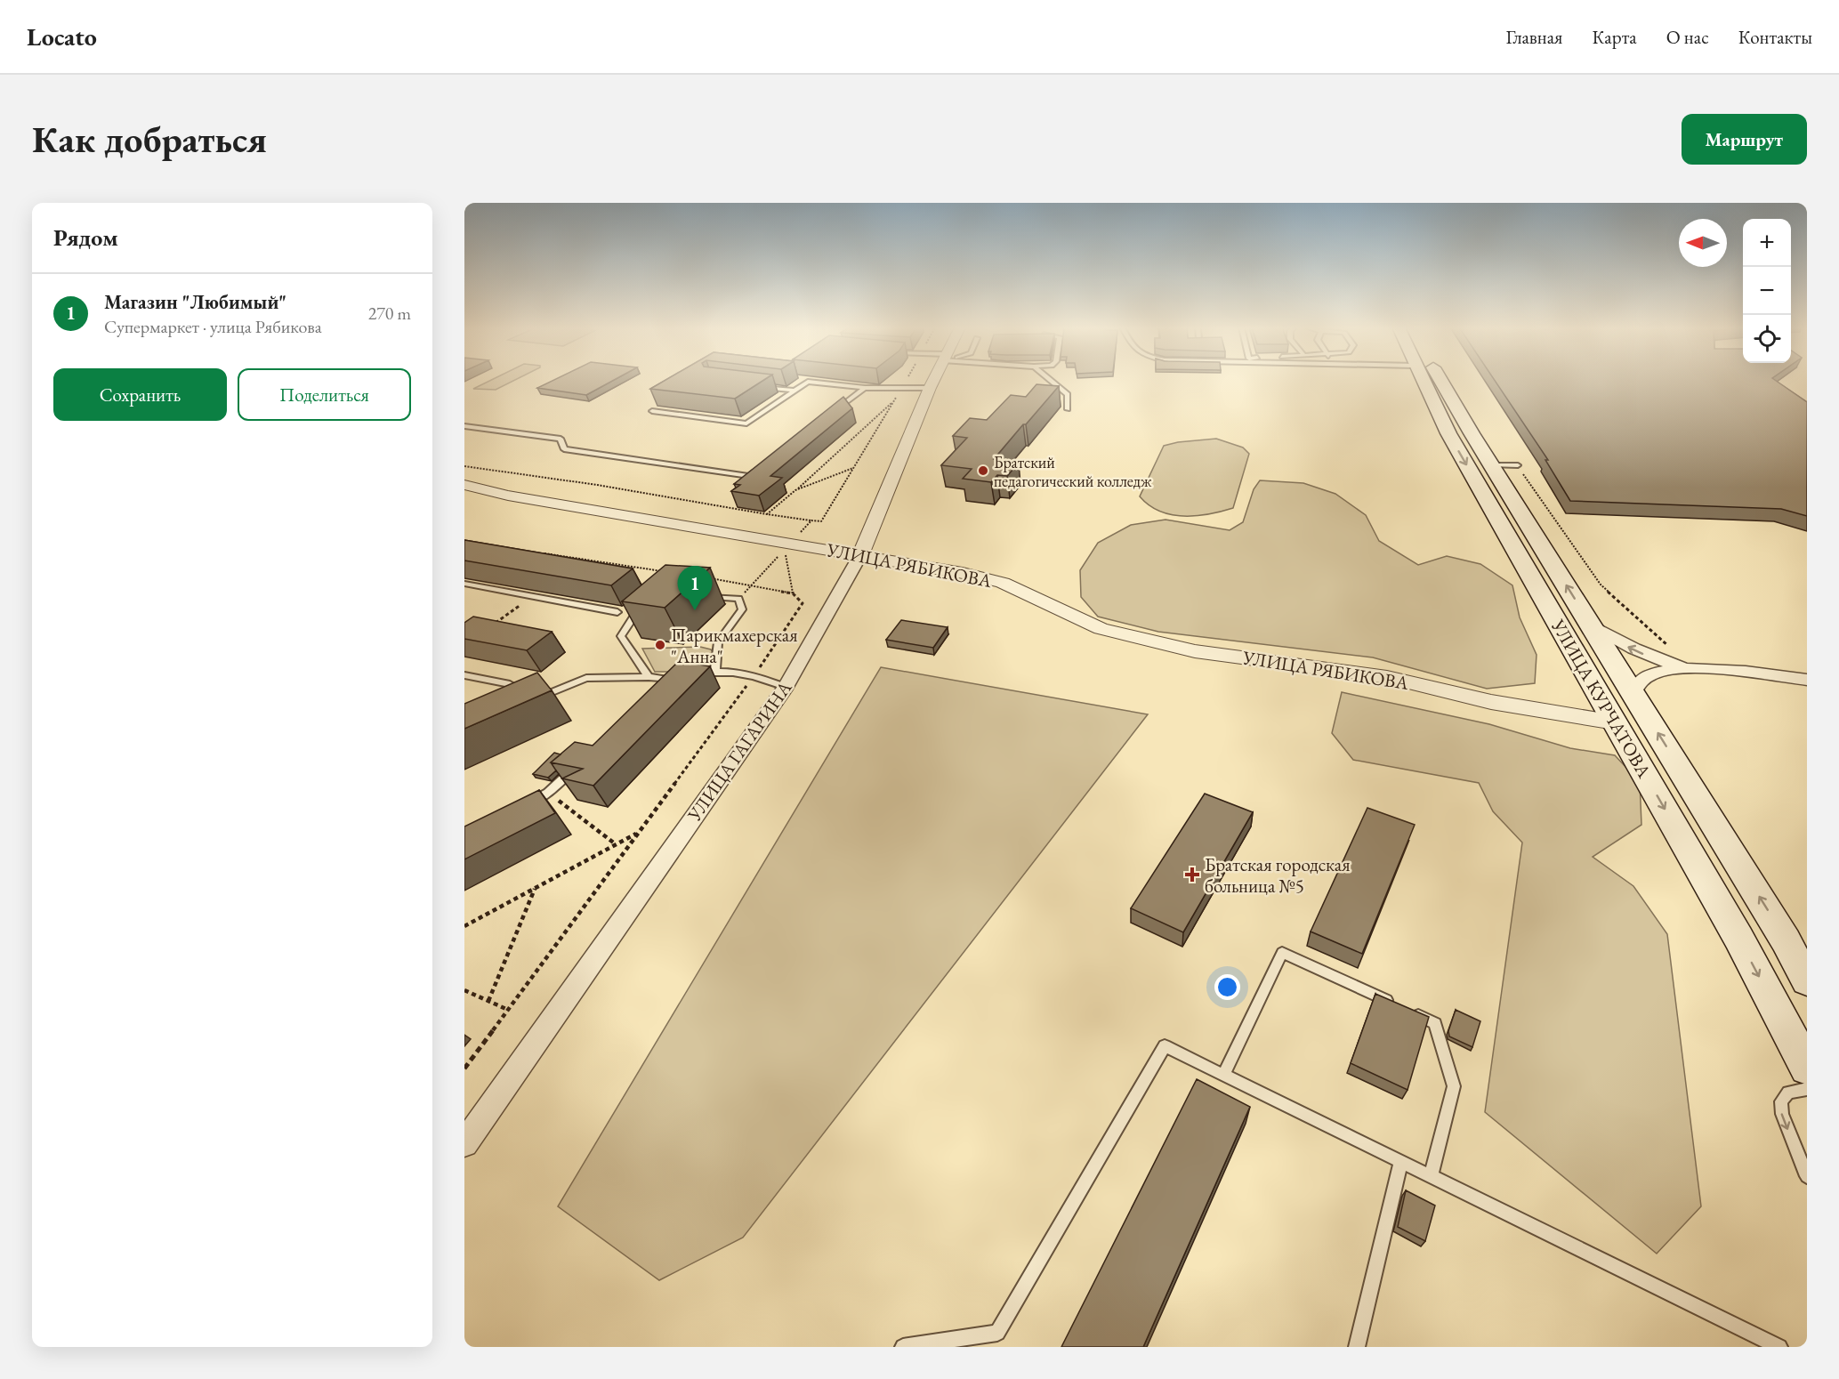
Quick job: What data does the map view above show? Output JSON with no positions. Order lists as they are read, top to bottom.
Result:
{
  "streets": {
    "main road": ["УЛИЦА КУРЧАТОВА"],
    "street": ["УЛИЦА РЯБИКОВА", "УЛИЦА ГАГАРИНА"]
  },
  "crossings": [
    ["УЛИЦА РЯБИКОВА", "УЛИЦА КУРЧАТОВА"],
    ["УЛИЦА РЯБИКОВА", "УЛИЦА ГАГАРИНА"]
  ],
  "places": {
    "other": ["Братский педагогический колледж", "Парикмахерская \"Анна\""],
    "health": ["Братская городская больница №5"]
  },
  "north": "left",
  "page": {
    "header": "Locato",
    "nav": [
      "Главная",
      "Карта",
      "О нас",
      "Контакты"
    ],
    "buttons": [
      "Маршрут",
      ["Сохранить", "Поделиться"]
    ],
    "title": "Как добраться",
    "heading": "Рядом",
    "map_buttons": ["+", "−"],
    "list": [
      {
        "mark": "1",
        "name": "Магазин \"Любимый\"",
        "note": "Супермаркет · улица Рябикова",
        "value": "270 m"
      }
    ],
    "pins": "1"
  }
}
